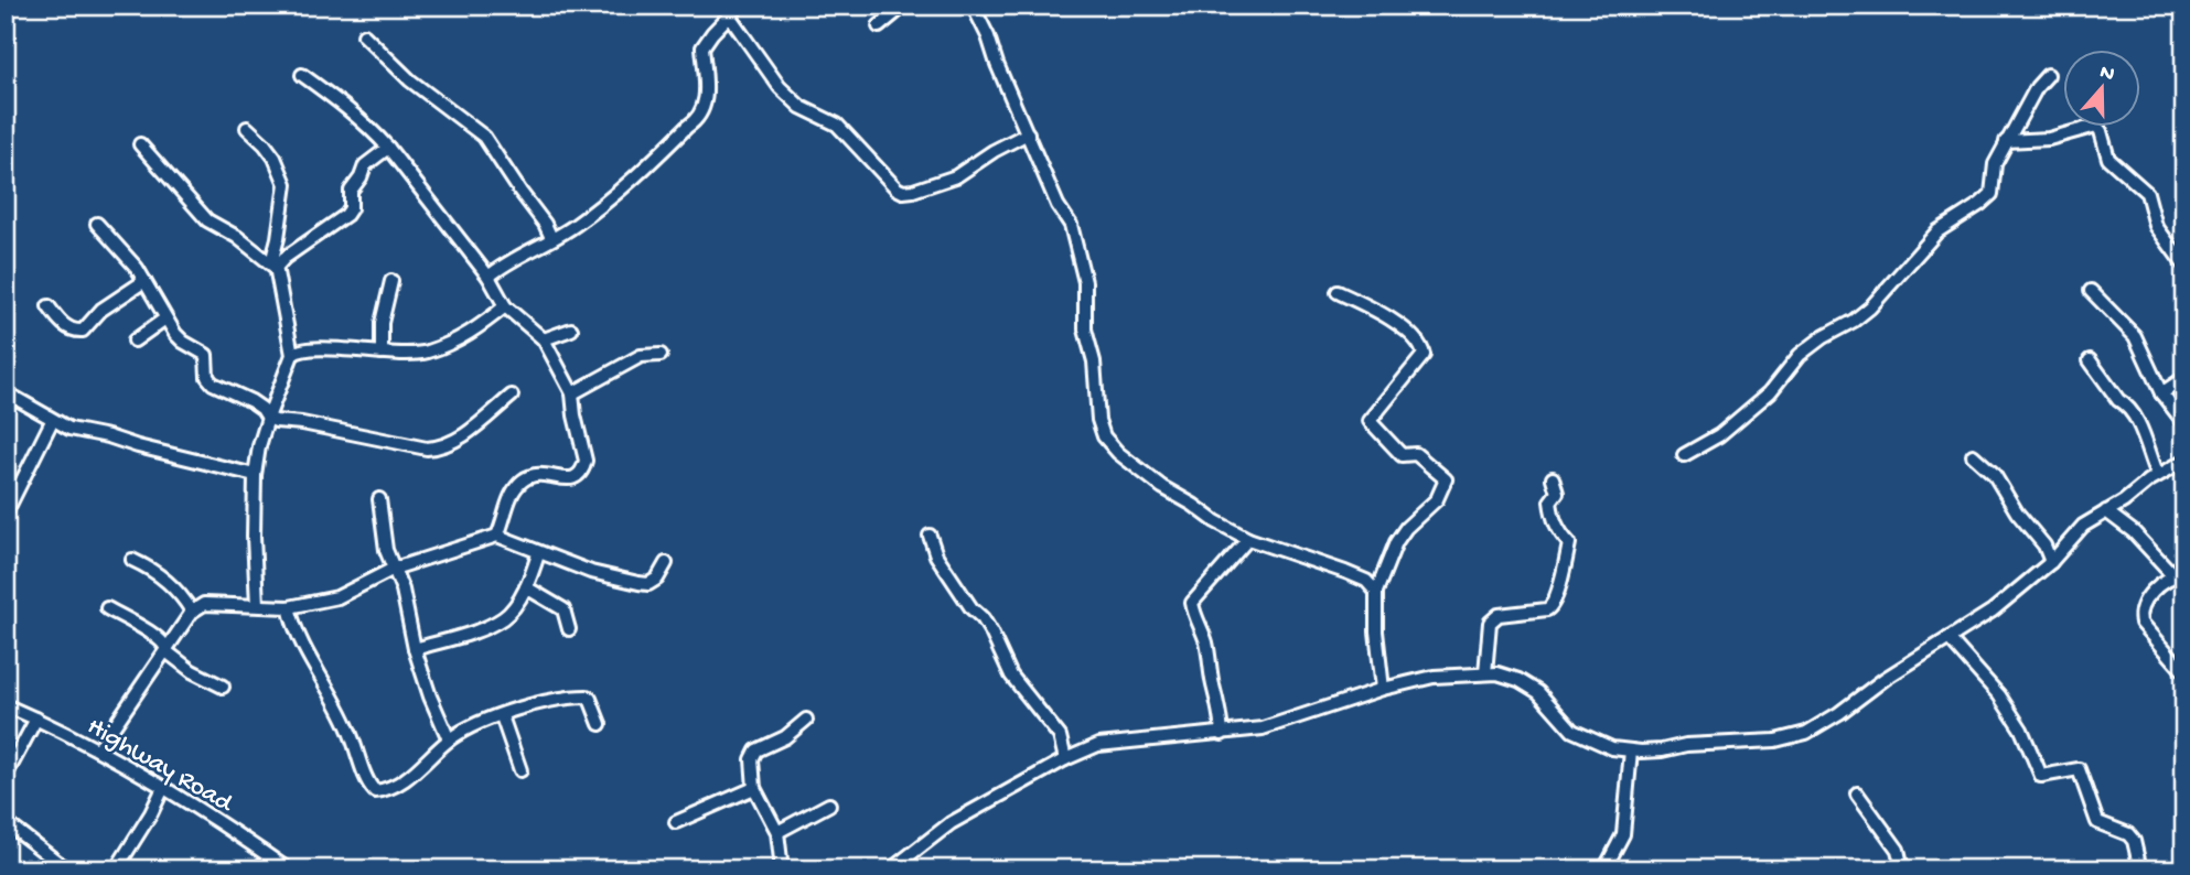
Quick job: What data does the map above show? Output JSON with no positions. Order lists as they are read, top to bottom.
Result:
{
  "streets": {
    "street": ["Highway Road"]
  },
  "north": "top"
}
